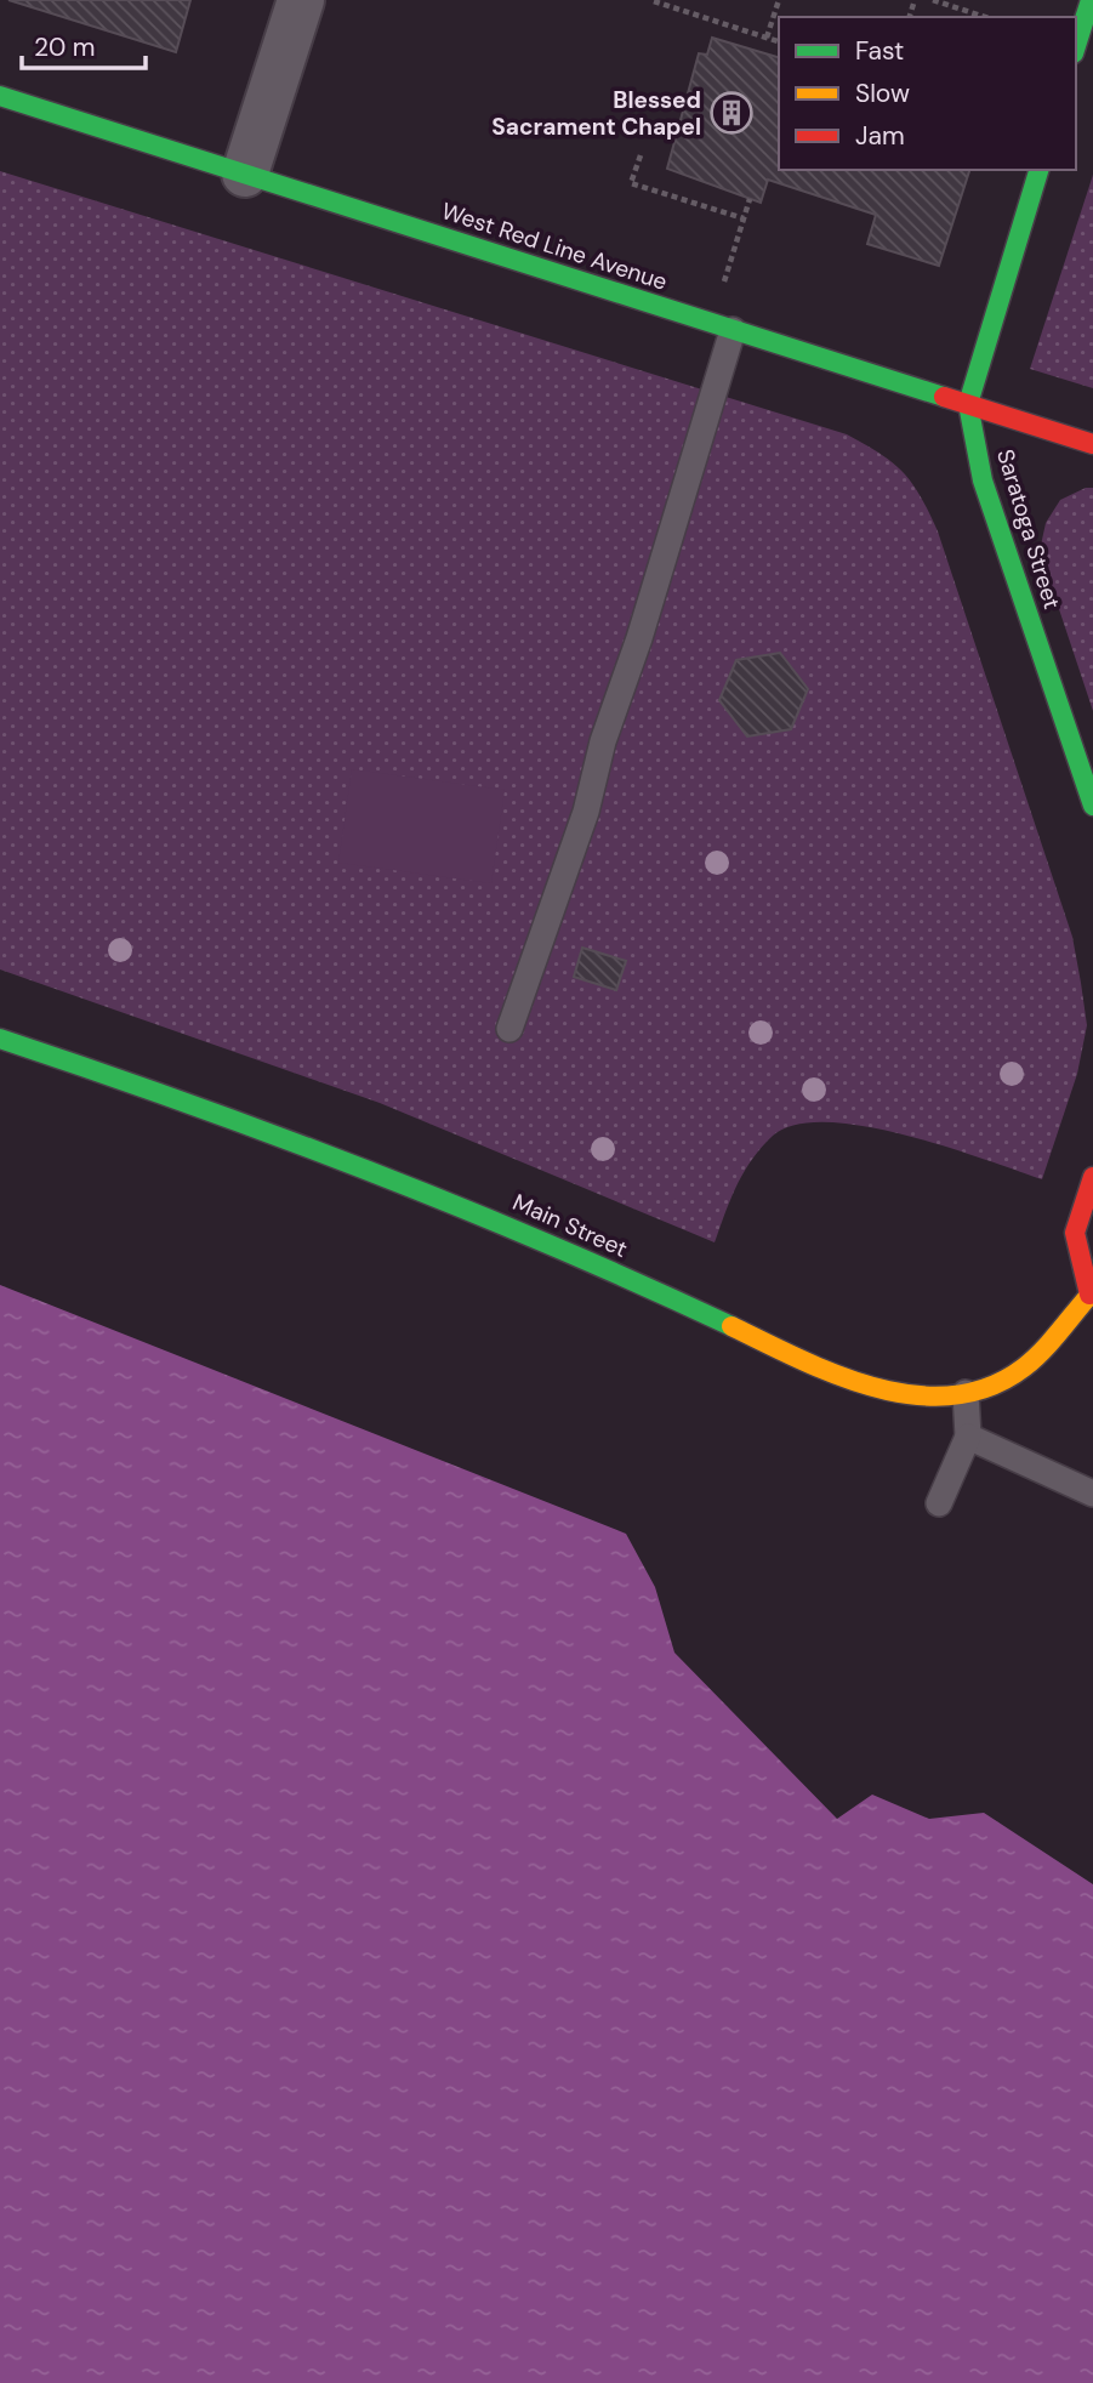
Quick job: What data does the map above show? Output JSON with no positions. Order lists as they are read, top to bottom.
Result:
{
  "streets": {
    "street": ["West Red Line Avenue", "Saratoga Street", "Main Street"]
  },
  "crossings": [
    ["West Red Line Avenue", "Saratoga Street"]
  ],
  "places": {
    "building": ["Blessed Sacrament Chapel"]
  },
  "legend": ["Fast", "Slow", "Jam"],
  "scale_bar": "20 m"
}
